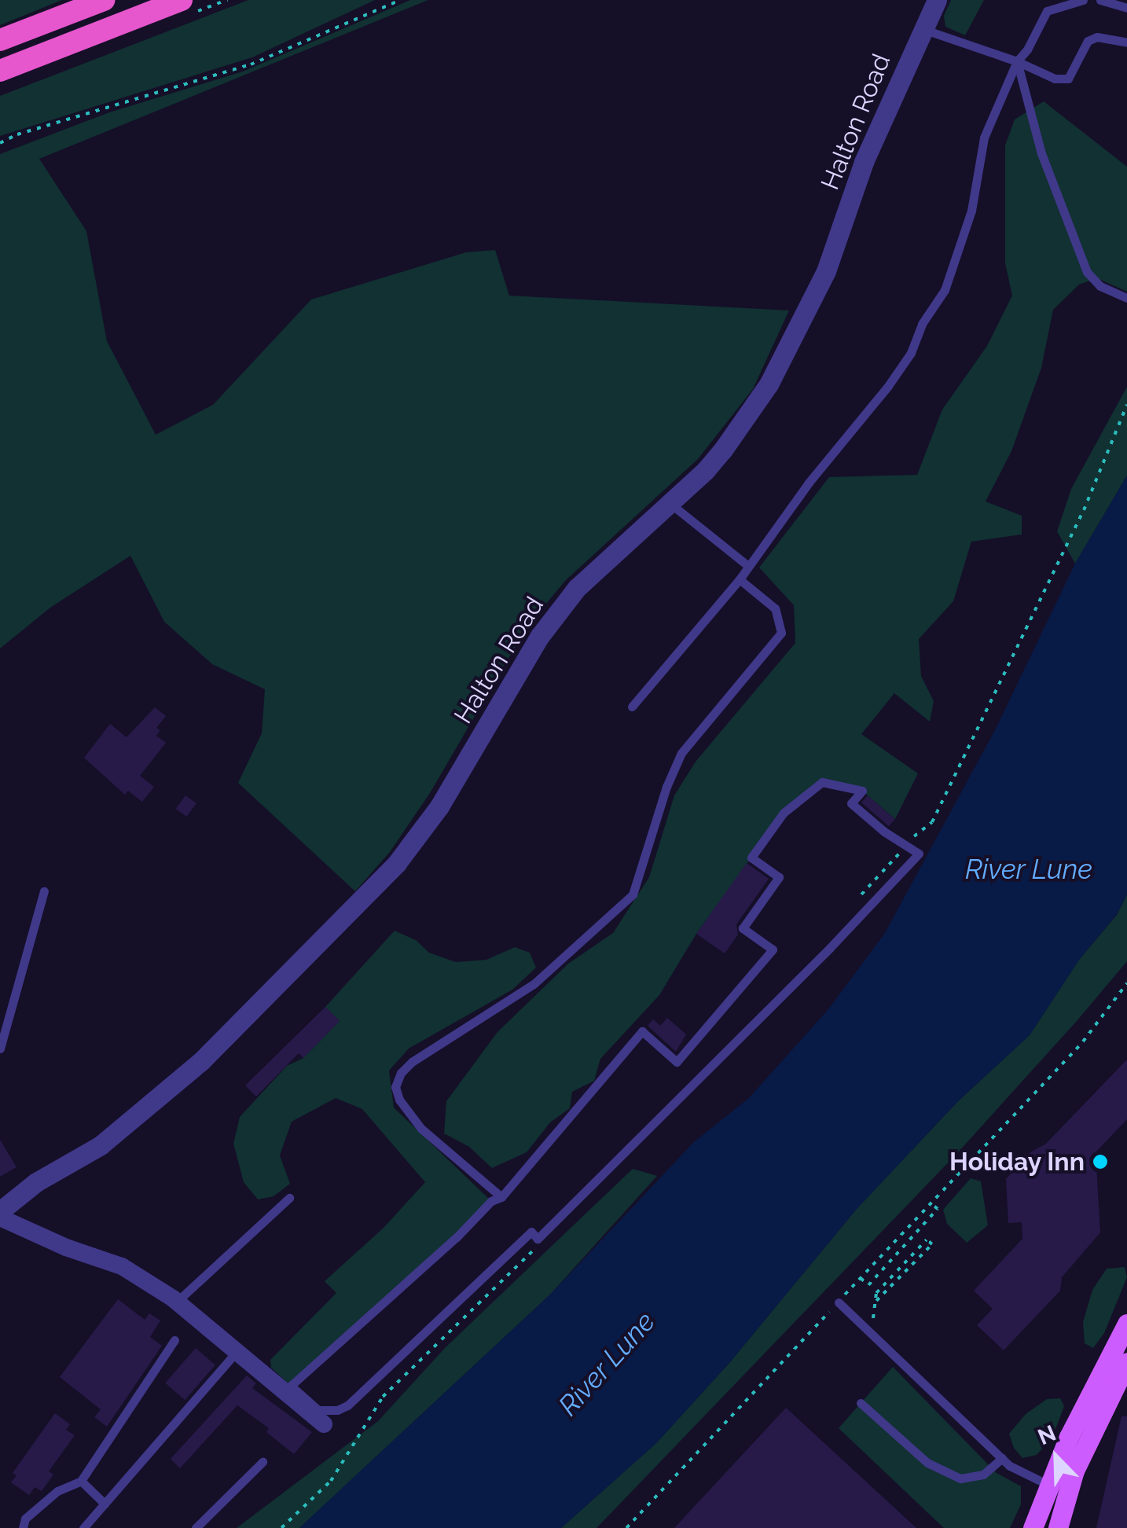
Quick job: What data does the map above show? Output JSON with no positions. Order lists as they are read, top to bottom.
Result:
{
  "streets": {
    "street": ["Halton Road"]
  },
  "water": ["River Lune"],
  "places": ["Holiday Inn"],
  "north": "top left"
}
